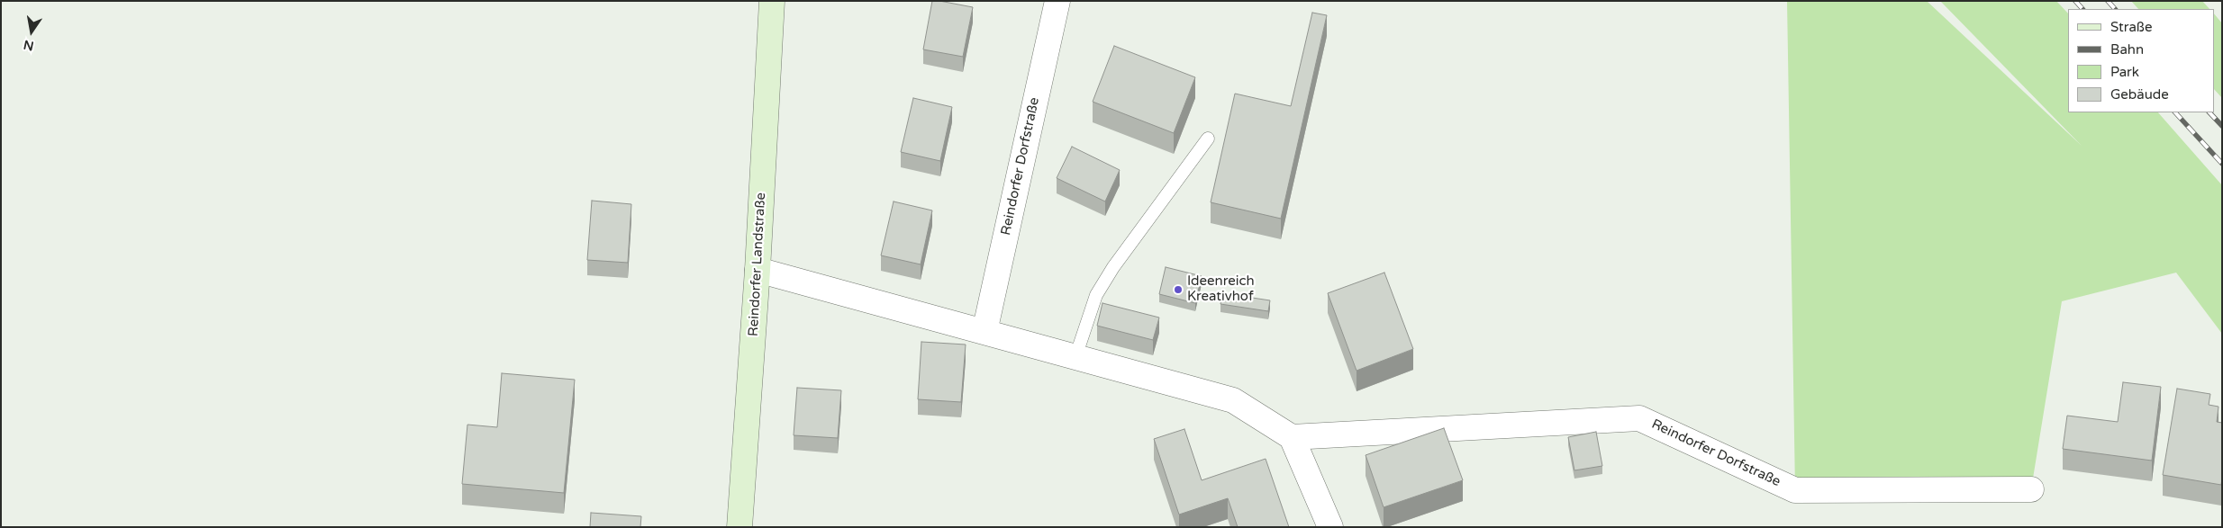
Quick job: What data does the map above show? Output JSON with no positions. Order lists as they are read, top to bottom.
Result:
{
  "streets": {
    "street": ["Reindorfer Dorfstraße", "Reindorfer Landstraße"]
  },
  "places": ["Ideenreich Kreativhof"],
  "legend": [
    "Straße",
    "Bahn",
    "Park",
    "Gebäude"
  ],
  "north": "bottom"
}
